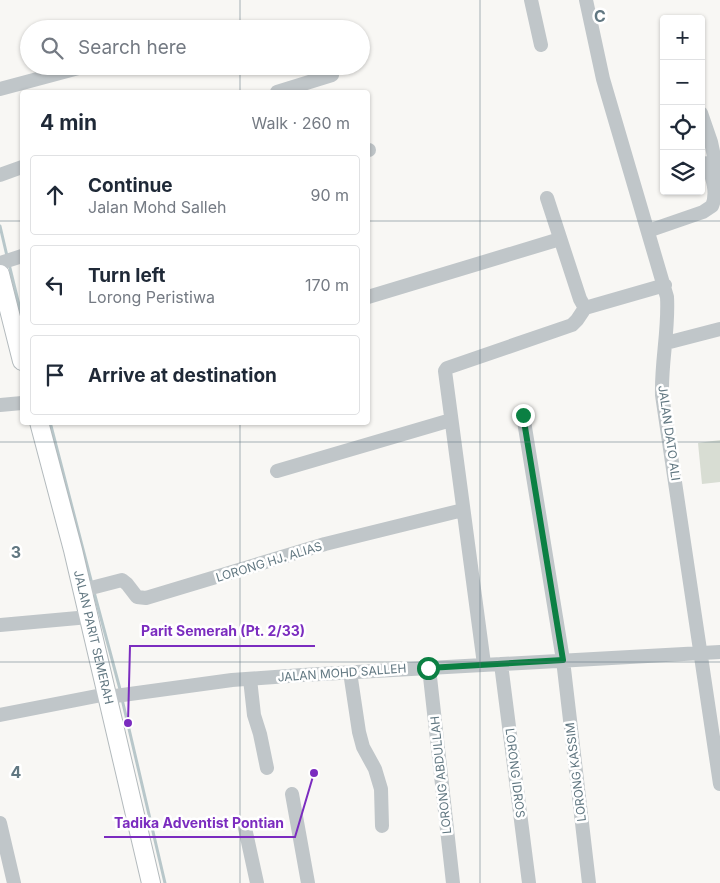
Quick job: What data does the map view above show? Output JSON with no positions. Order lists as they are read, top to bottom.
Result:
{
  "streets": {
    "main road": ["JALAN PARIT SEMERAH"],
    "street": [
      "JALAN DATO ALI",
      "LORONG HJ. ALIAS",
      "JALAN MOHD SALLEH",
      "LORONG KASSIM",
      "LORONG IDROS",
      "LORONG ABDULLAH"
    ]
  },
  "crossings": [
    ["JALAN DATO ALI", "JALAN MOHD SALLEH"],
    ["LORONG HJ. ALIAS", "JALAN PARIT SEMERAH"],
    ["JALAN PARIT SEMERAH", "JALAN MOHD SALLEH"],
    ["JALAN MOHD SALLEH", "LORONG KASSIM"],
    ["JALAN MOHD SALLEH", "LORONG IDROS"],
    ["JALAN MOHD SALLEH", "LORONG ABDULLAH"]
  ],
  "places": ["Parit Semerah (Pt. 2/33)", "Tadika Adventist Pontian"],
  "page": {
    "map_buttons": ["+", "−"],
    "search": "Search here",
    "heading": ["4 min", "Walk · 260 m"],
    "list": [
      ["Continue", "Jalan Mohd Salleh", "90 m"],
      ["Turn left", "Lorong Peristiwa", "170 m"],
      "Arrive at destination"
    ]
  },
  "grid": {
    "columns": ["C"],
    "rows": ["3", "4"]
  }
}
